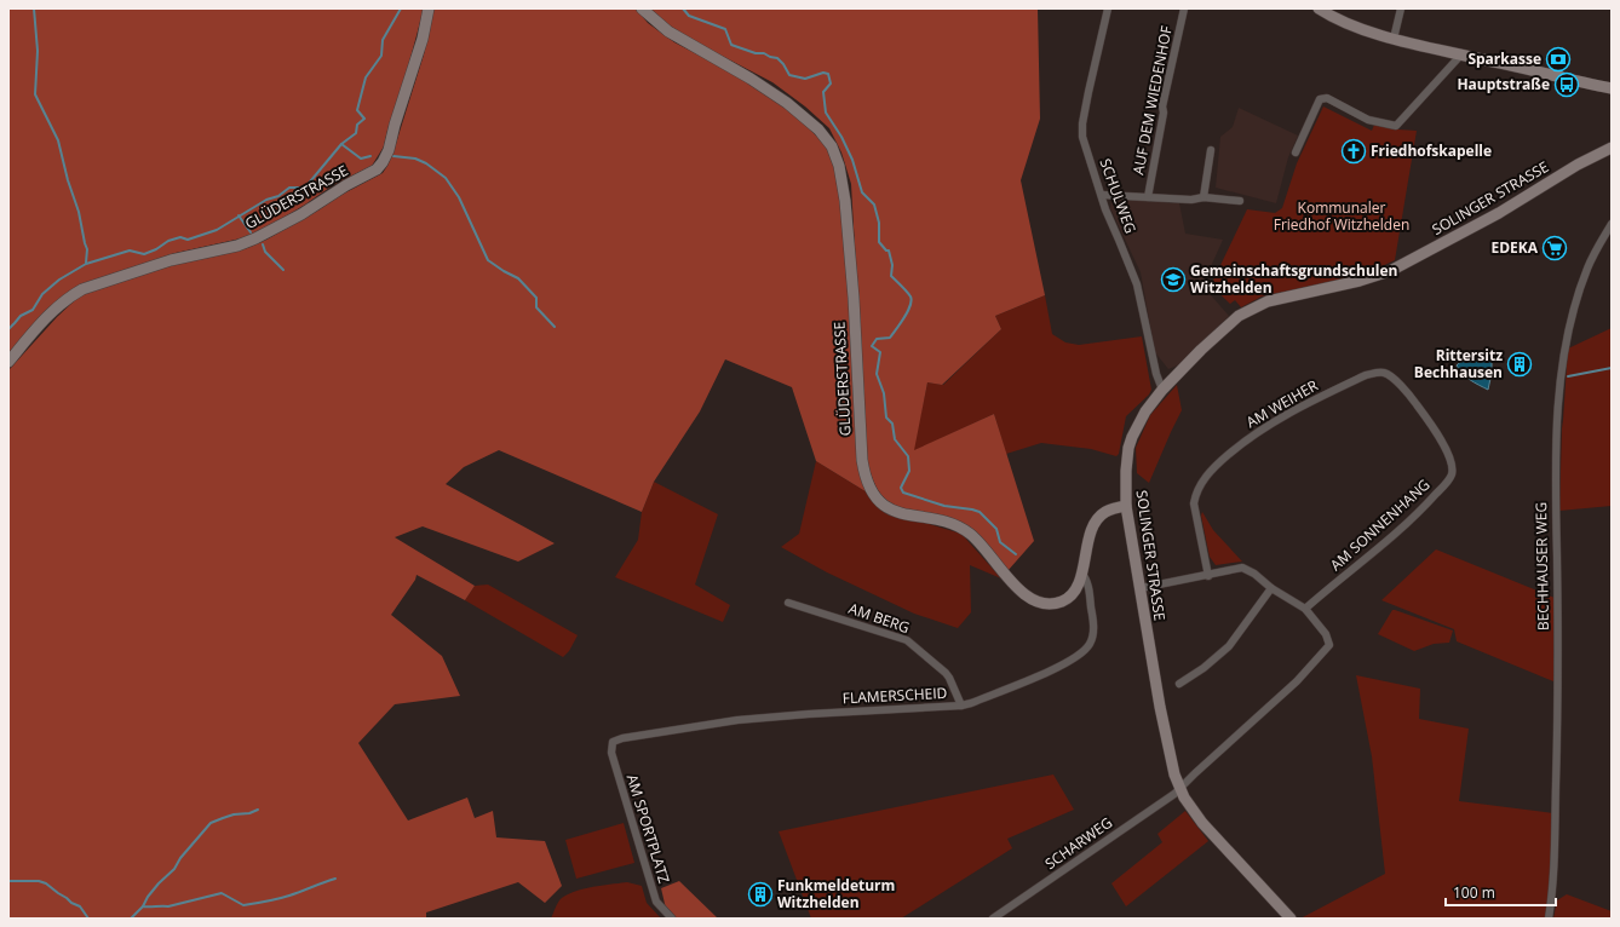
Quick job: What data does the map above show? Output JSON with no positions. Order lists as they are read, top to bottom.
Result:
{
  "streets": {
    "main road": ["GLÜDERSTRASSE", "SOLINGER STRASSE"],
    "street": [
      "AUF DEM WIEDENHOF",
      "SCHULWEG",
      "AM WEIHER",
      "AM SONNENHANG",
      "BECHHAUSER WEG",
      "AM BERG",
      "FLAMERSCHEID",
      "AM SPORTPLATZ",
      "SCHARWEG"
    ]
  },
  "crossings": [
    ["SCHULWEG", "SOLINGER STRASSE"],
    ["GLÜDERSTRASSE", "SOLINGER STRASSE"],
    ["GLÜDERSTRASSE", "FLAMERSCHEID"],
    ["SOLINGER STRASSE", "SCHARWEG"],
    ["AM WEIHER", "AM SONNENHANG"],
    ["AM BERG", "FLAMERSCHEID"],
    ["FLAMERSCHEID", "AM SPORTPLATZ"]
  ],
  "parks": ["Kommunaler Friedhof Witzhelden"],
  "places": {
    "bank": ["Sparkasse"],
    "bus stop": ["Hauptstraße"],
    "church": ["Friedhofskapelle"],
    "supermarket": ["EDEKA"],
    "school or university": ["Gemeinschaftsgrundschulen Witzhelden"],
    "building": ["Rittersitz Bechhausen", "Funkmeldeturm Witzhelden"]
  },
  "scale_bar": "100 m"
}
